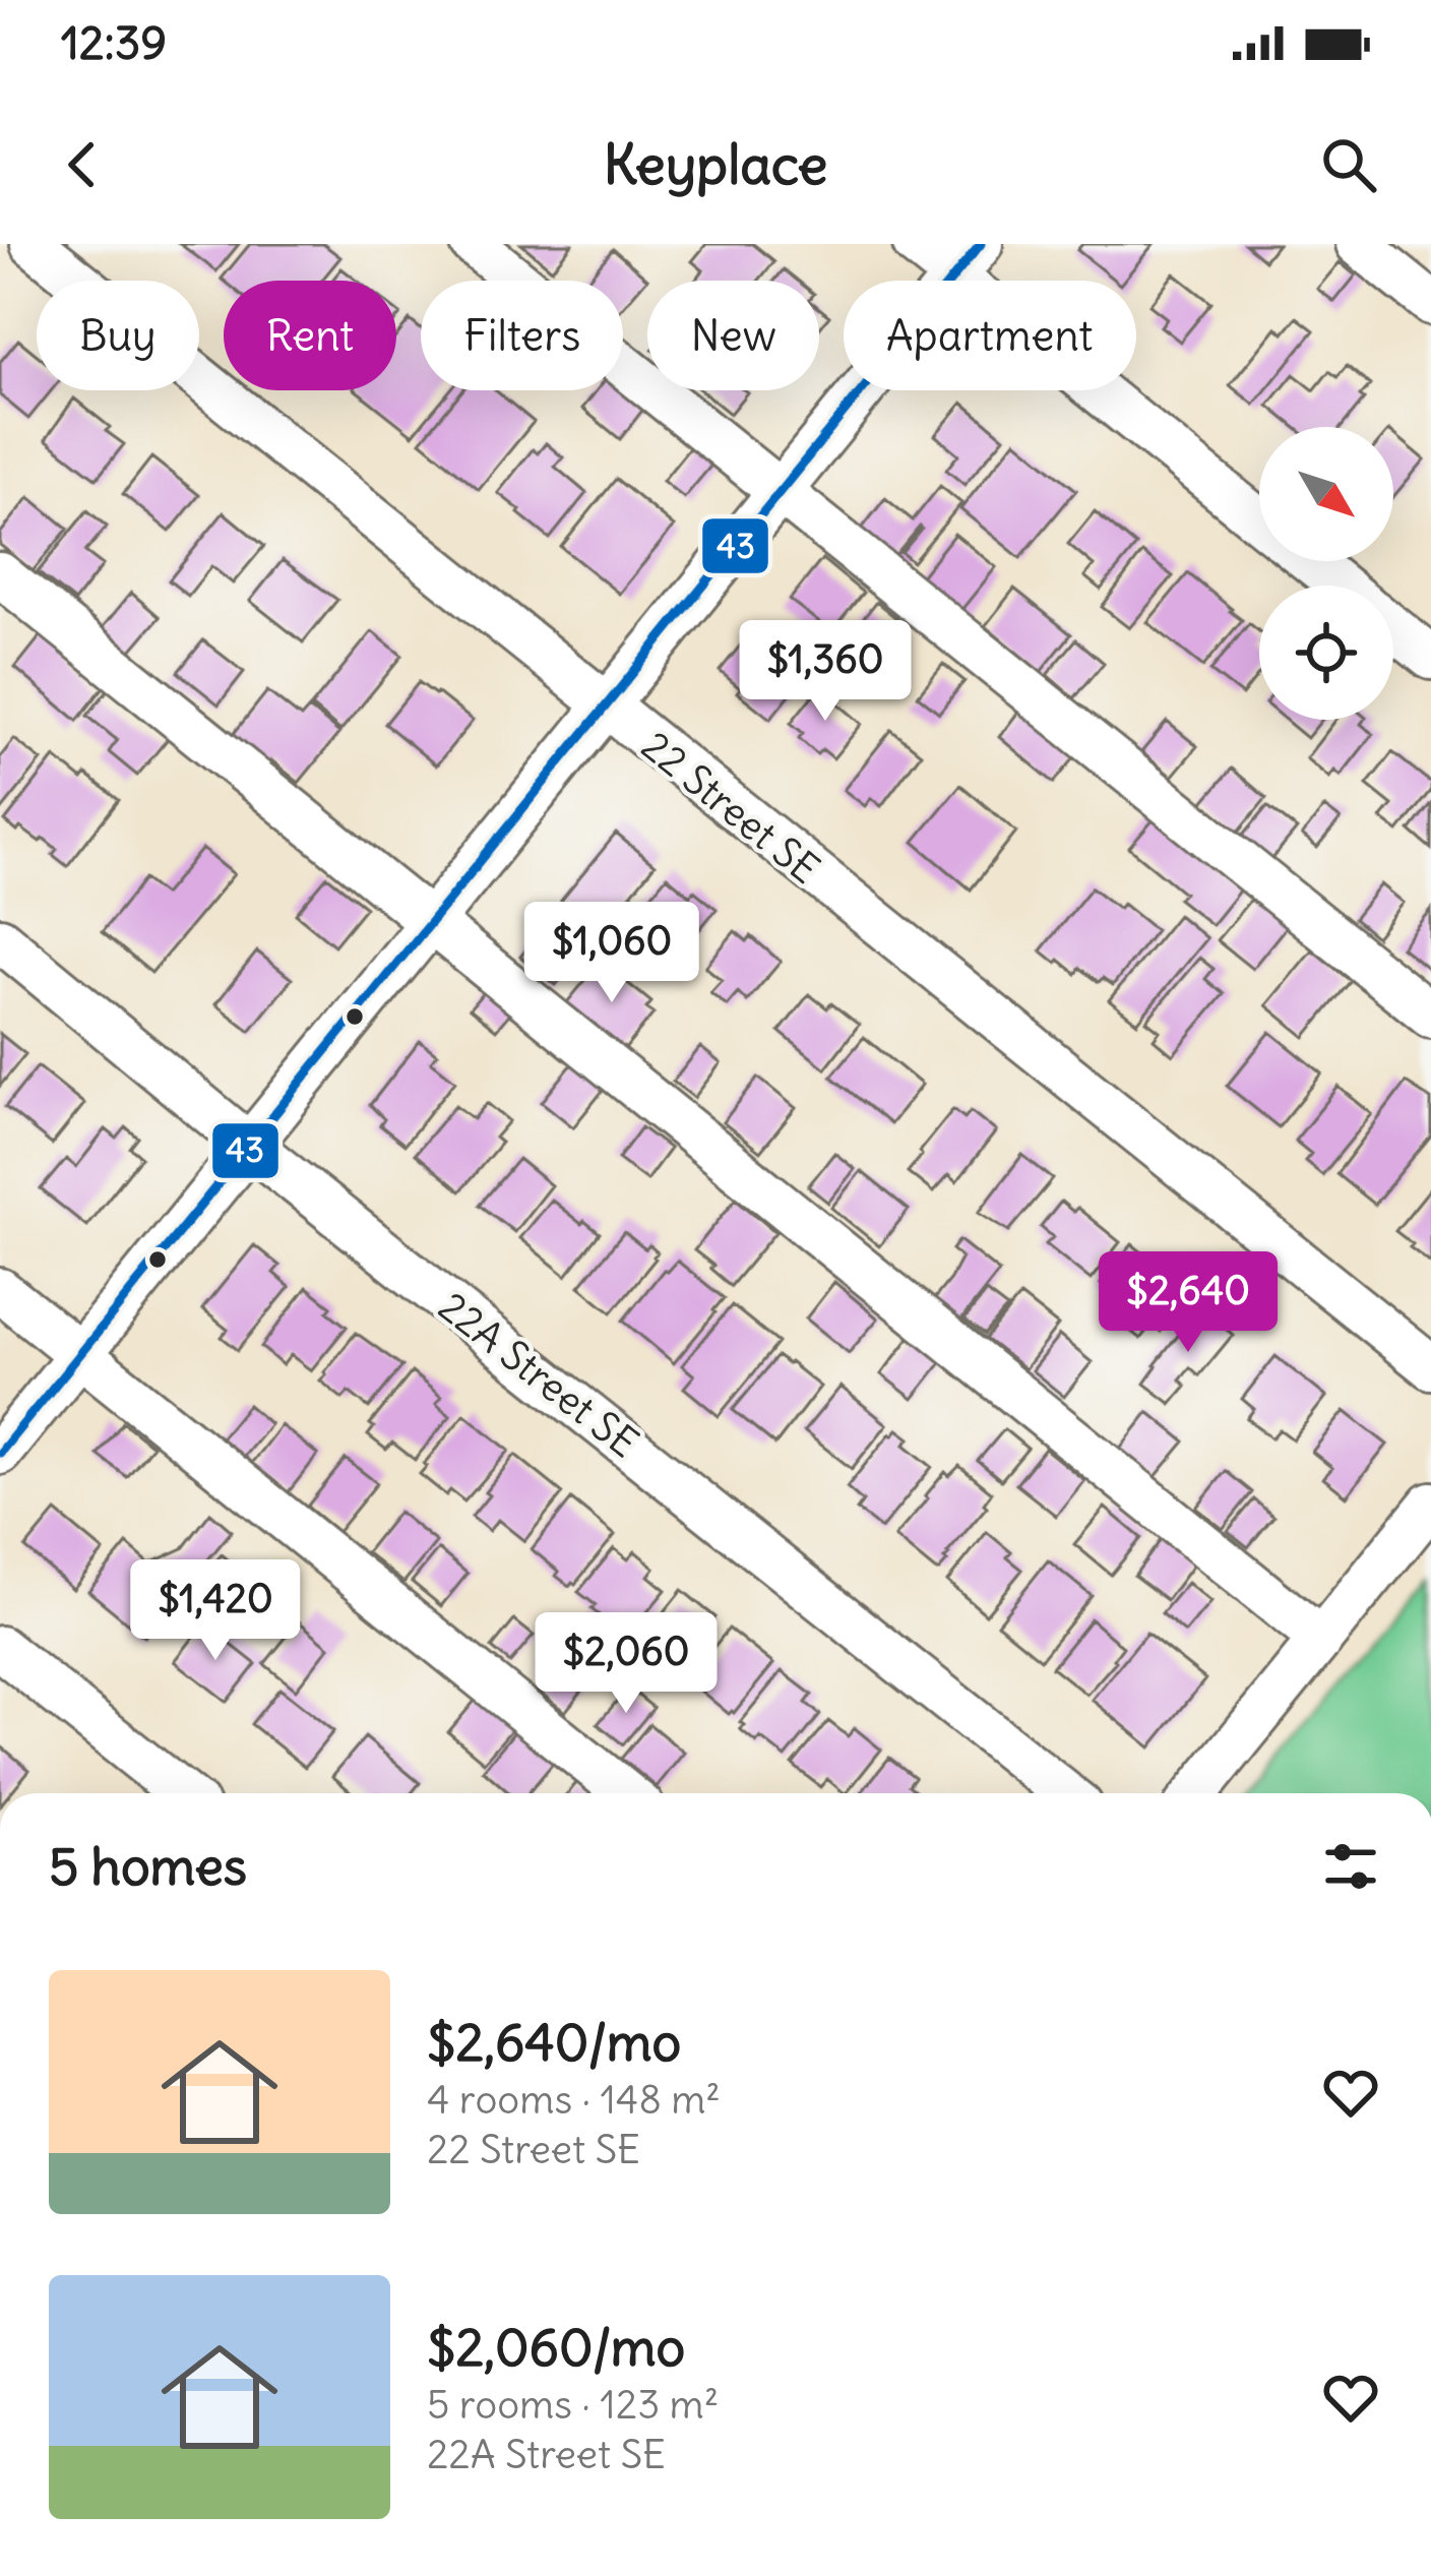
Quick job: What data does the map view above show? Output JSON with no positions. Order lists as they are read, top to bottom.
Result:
{
  "streets": {
    "street": ["22 Street SE", "22A Street SE"]
  },
  "lines": ["transit line 43"],
  "north": "bottom right",
  "page": {
    "status": "12:39",
    "header": "Keyplace",
    "chip": [
      "Buy",
      "Rent",
      "Filters",
      "New",
      "Apartment"
    ],
    "price": [
      "$1,360",
      "$1,060",
      "$2,640",
      "$1,420",
      "$2,060"
    ],
    "heading": "5 homes",
    "list": [
      {
        "name": "$2,640/mo",
        "note": "4 rooms · 148 m² · 22 Street SE"
      },
      {
        "name": "$2,060/mo",
        "note": "5 rooms · 123 m² · 22A Street SE"
      }
    ]
  }
}
